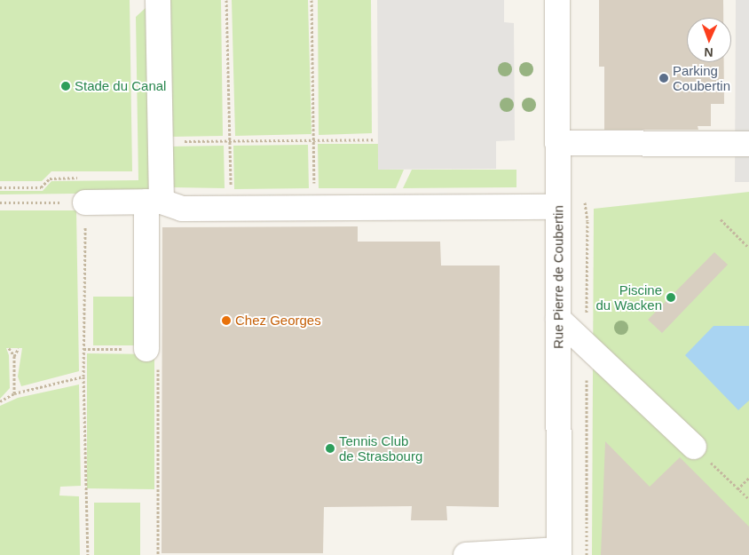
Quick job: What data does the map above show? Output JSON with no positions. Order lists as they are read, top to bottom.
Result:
{
  "streets": {
    "street": ["Rue Pierre de Coubertin"]
  },
  "places": [
    "Parking Coubertin",
    "Stade du Canal",
    "Piscine du Wacken",
    "Chez Georges",
    "Tennis Club de Strasbourg"
  ],
  "north": "bottom"
}
